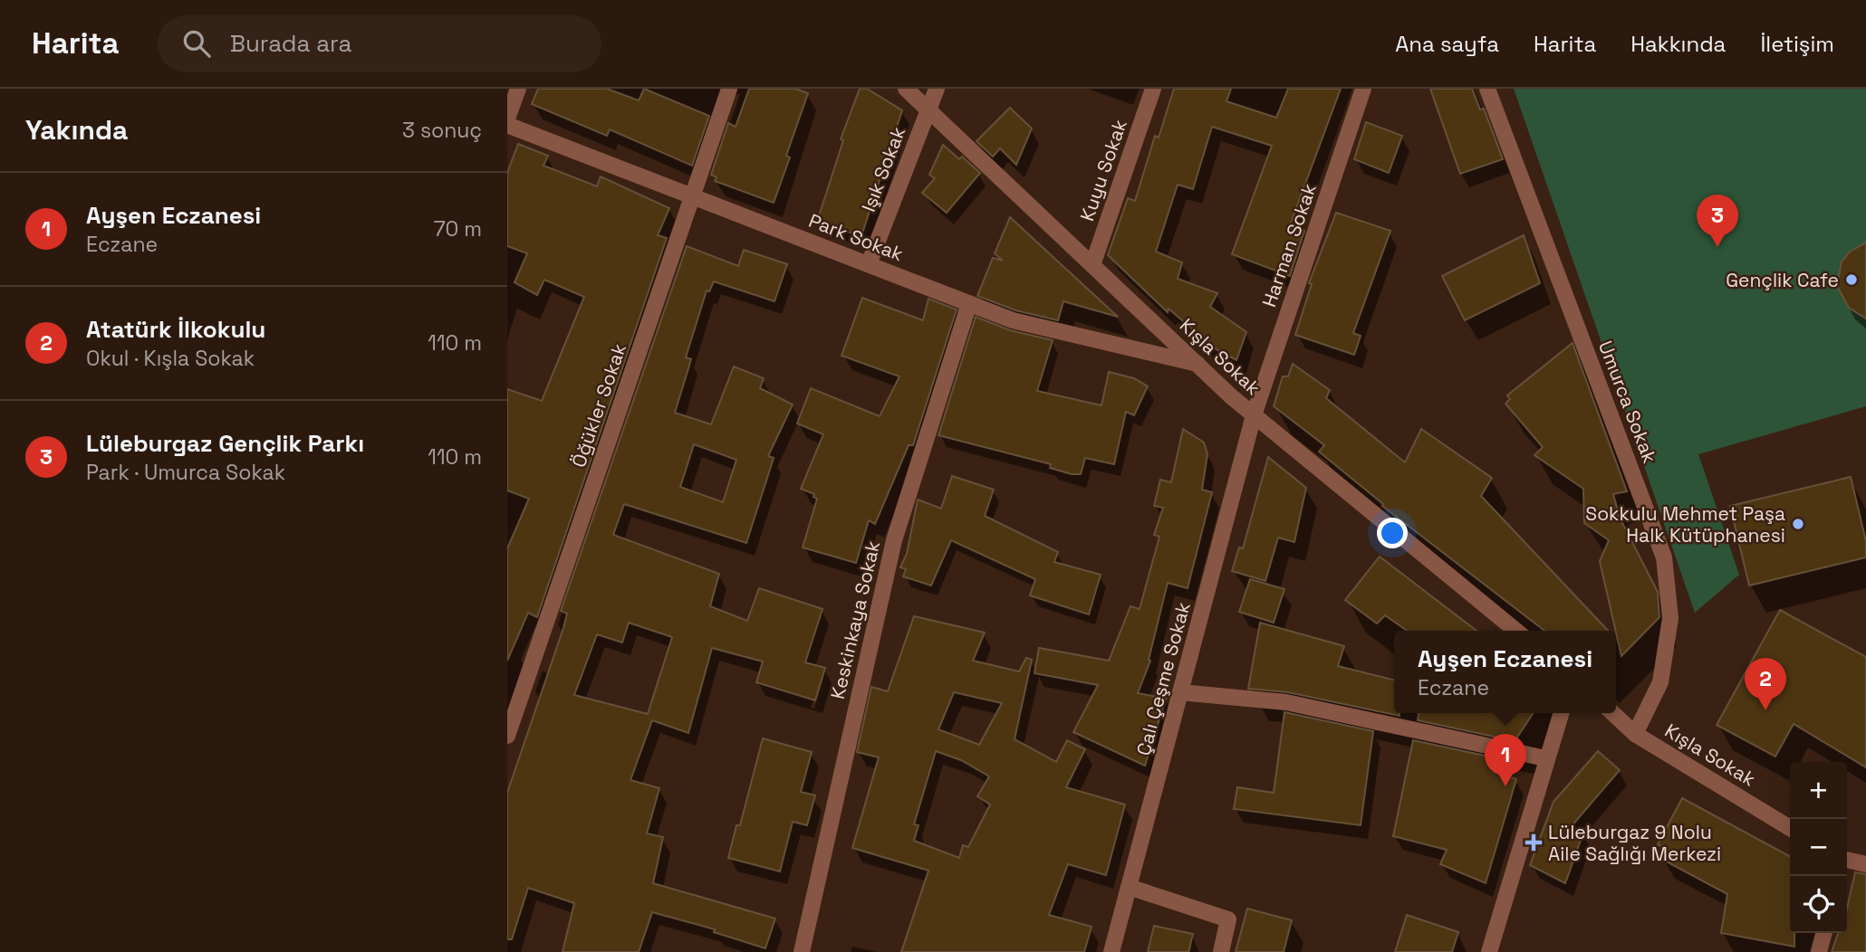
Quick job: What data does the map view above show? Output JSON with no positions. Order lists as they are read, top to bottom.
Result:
{
  "streets": {
    "street": [
      "Işık Sokak",
      "Kuyu Sokak",
      "Park Sokak",
      "Harman Sokak",
      "Kışla Sokak",
      "Umurca Sokak",
      "Öğükler Sokak",
      "Keskinkaya Sokak",
      "Çalı Çeşme Sokak"
    ]
  },
  "crossings": [
    ["Işık Sokak", "Park Sokak"],
    ["Işık Sokak", "Kışla Sokak"],
    ["Kuyu Sokak", "Kışla Sokak"],
    ["Park Sokak", "Kışla Sokak"],
    ["Park Sokak", "Öğükler Sokak"],
    ["Park Sokak", "Keskinkaya Sokak"],
    ["Harman Sokak", "Kışla Sokak"],
    ["Harman Sokak", "Çalı Çeşme Sokak"],
    ["Kışla Sokak", "Umurca Sokak"],
    ["Kışla Sokak", "Çalı Çeşme Sokak"]
  ],
  "places": {
    "other": ["Gençlik Cafe", "Sokkulu Mehmet Paşa Halk Kütüphanesi"],
    "health": ["Lüleburgaz 9 Nolu Aile Sağlığı Merkezi"]
  },
  "page": {
    "header": "Harita",
    "search": "Burada ara",
    "nav": [
      "Ana sayfa",
      "Harita",
      "Hakkında",
      "İletişim"
    ],
    "heading": ["Yakında", "3 sonuç"],
    "list": [
      {
        "mark": "1",
        "name": "Ayşen Eczanesi",
        "note": "Eczane",
        "value": "70 m"
      },
      {
        "mark": "2",
        "name": "Atatürk İlkokulu",
        "note": "Okul · Kışla Sokak",
        "value": "110 m"
      },
      {
        "mark": "3",
        "name": "Lüleburgaz Gençlik Parkı",
        "note": "Park · Umurca Sokak",
        "value": "110 m"
      }
    ],
    "pins": ["3", "2", "1"],
    "popup": ["Ayşen Eczanesi", "Eczane"],
    "map_buttons": ["+", "−"]
  }
}
